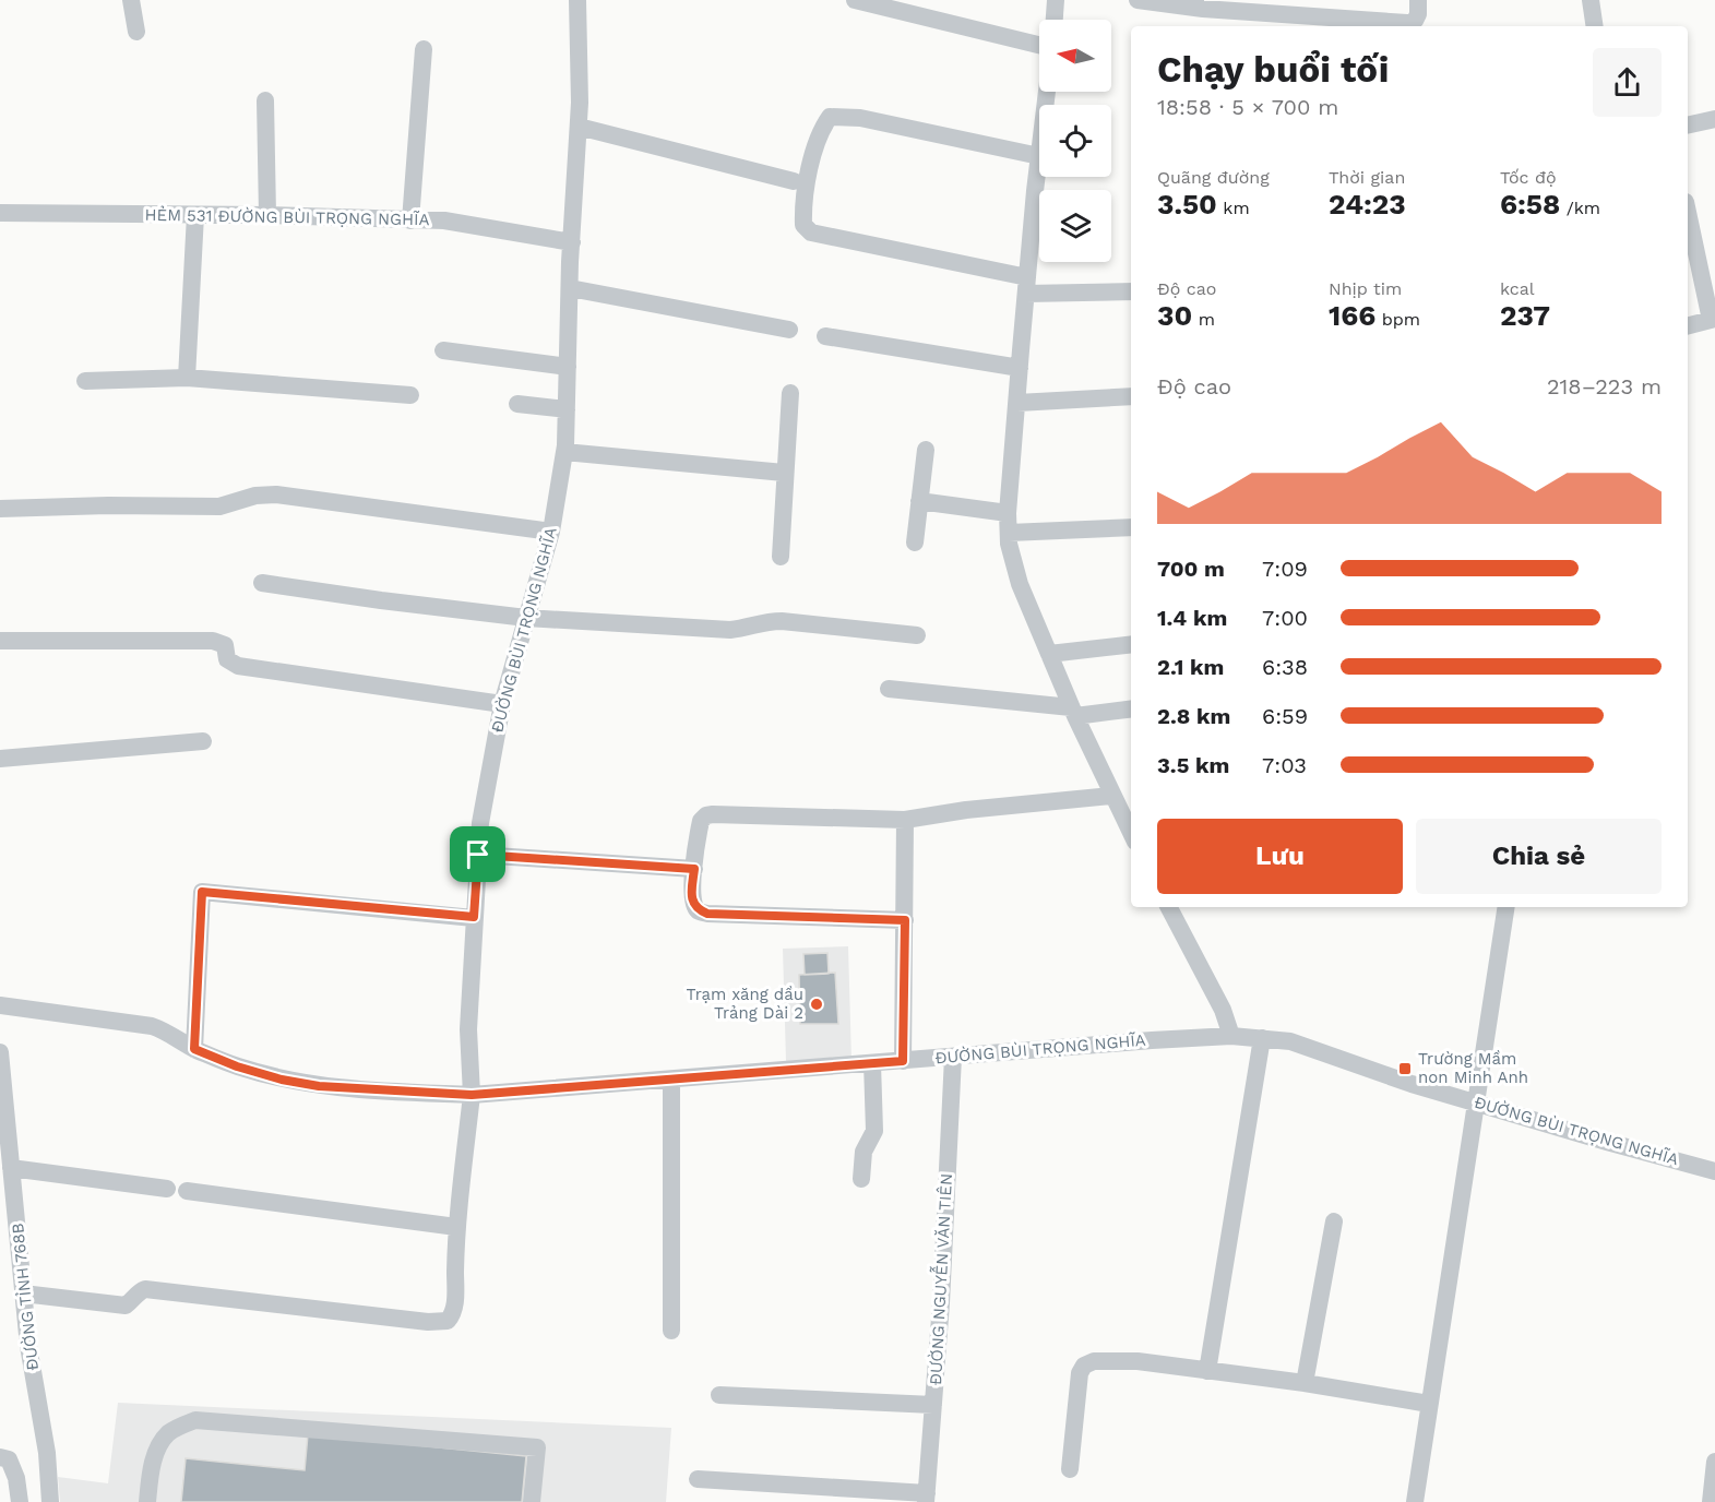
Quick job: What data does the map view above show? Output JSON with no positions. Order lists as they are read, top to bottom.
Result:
{
  "streets": {
    "street": [
      "HẺM 531 ĐƯỜNG BÙI TRỌNG NGHĨA",
      "ĐƯỜNG BÙI TRỌNG NGHĨA",
      "ĐƯỜNG NGUYỄN VĂN TIÊN",
      "ĐƯỜNG TỈNH 768B"
    ]
  },
  "crossings": [
    ["HẺM 531 ĐƯỜNG BÙI TRỌNG NGHĨA", "ĐƯỜNG BÙI TRỌNG NGHĨA"],
    ["ĐƯỜNG BÙI TRỌNG NGHĨA", "ĐƯỜNG NGUYỄN VĂN TIÊN"]
  ],
  "places": {
    "other": ["Trạm xăng dầu Trảng Dài 2"],
    "transit": ["Trường Mầm non Minh Anh"]
  },
  "north": "left",
  "page": {
    "heading": ["Chạy buổi tối", "18:58 · 5 × 700 m"],
    "stats": [
      ["Quãng đường", "3.50 km"],
      ["Thời gian", "24:23"],
      ["Tốc độ", "6:58 /km"],
      ["Độ cao", "30 m"],
      ["Nhịp tim", "166 bpm"],
      ["kcal", "237"]
    ],
    "chart": ["Độ cao", "218–223 m"],
    "list": [
      {
        "name": "700 m",
        "note": "7:09"
      },
      {
        "name": "1.4 km",
        "note": "7:00"
      },
      {
        "name": "2.1 km",
        "note": "6:38"
      },
      {
        "name": "2.8 km",
        "note": "6:59"
      },
      {
        "name": "3.5 km",
        "note": "7:03"
      }
    ],
    "buttons": ["Lưu", "Chia sẻ"]
  }
}
